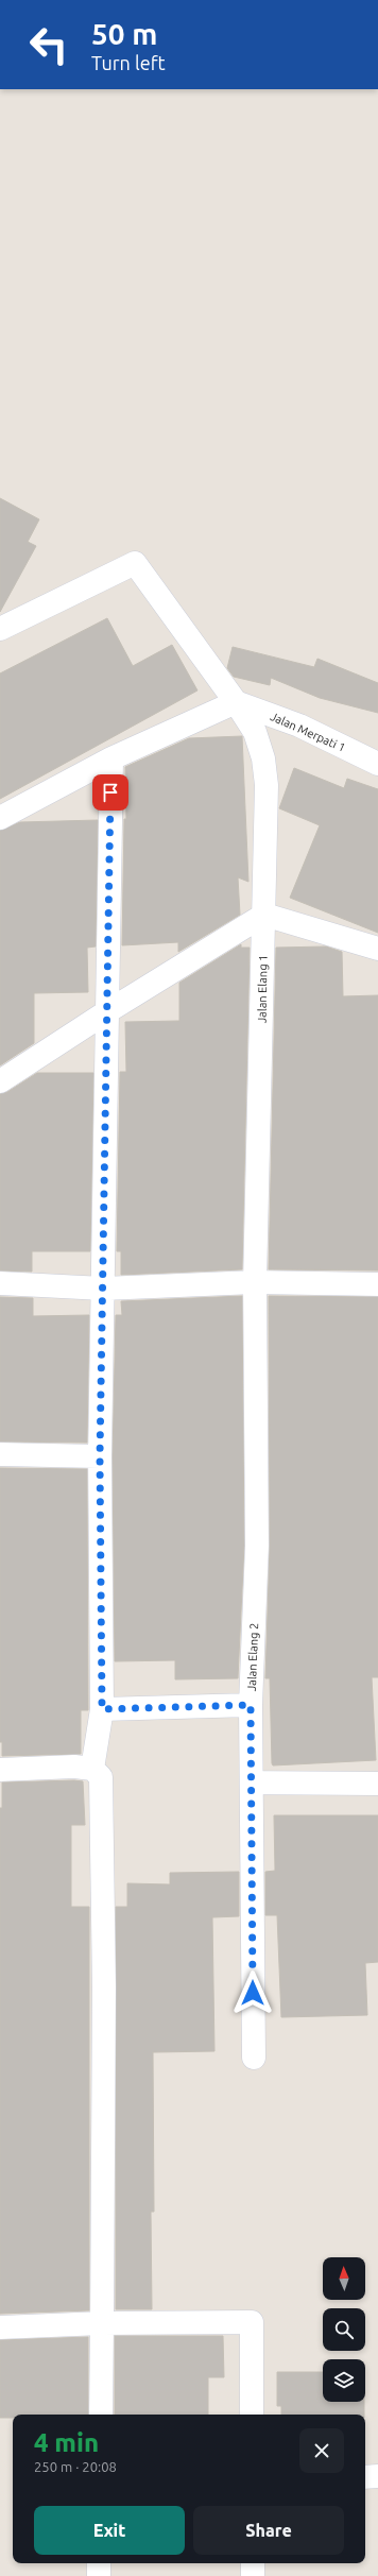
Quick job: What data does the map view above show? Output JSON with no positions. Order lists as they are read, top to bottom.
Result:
{
  "streets": {
    "street": ["Jalan Merpati 1", "Jalan Elang 1", "Jalan Elang 2"]
  },
  "crossings": [
    ["Jalan Merpati 1", "Jalan Elang 1"],
    ["Jalan Elang 1", "Jalan Elang 2"]
  ],
  "north": "top",
  "page": {
    "turn": ["50 m", "Turn left"],
    "heading": ["4 min", "250 m · 20:08"],
    "buttons": ["Exit", "Share"]
  }
}
